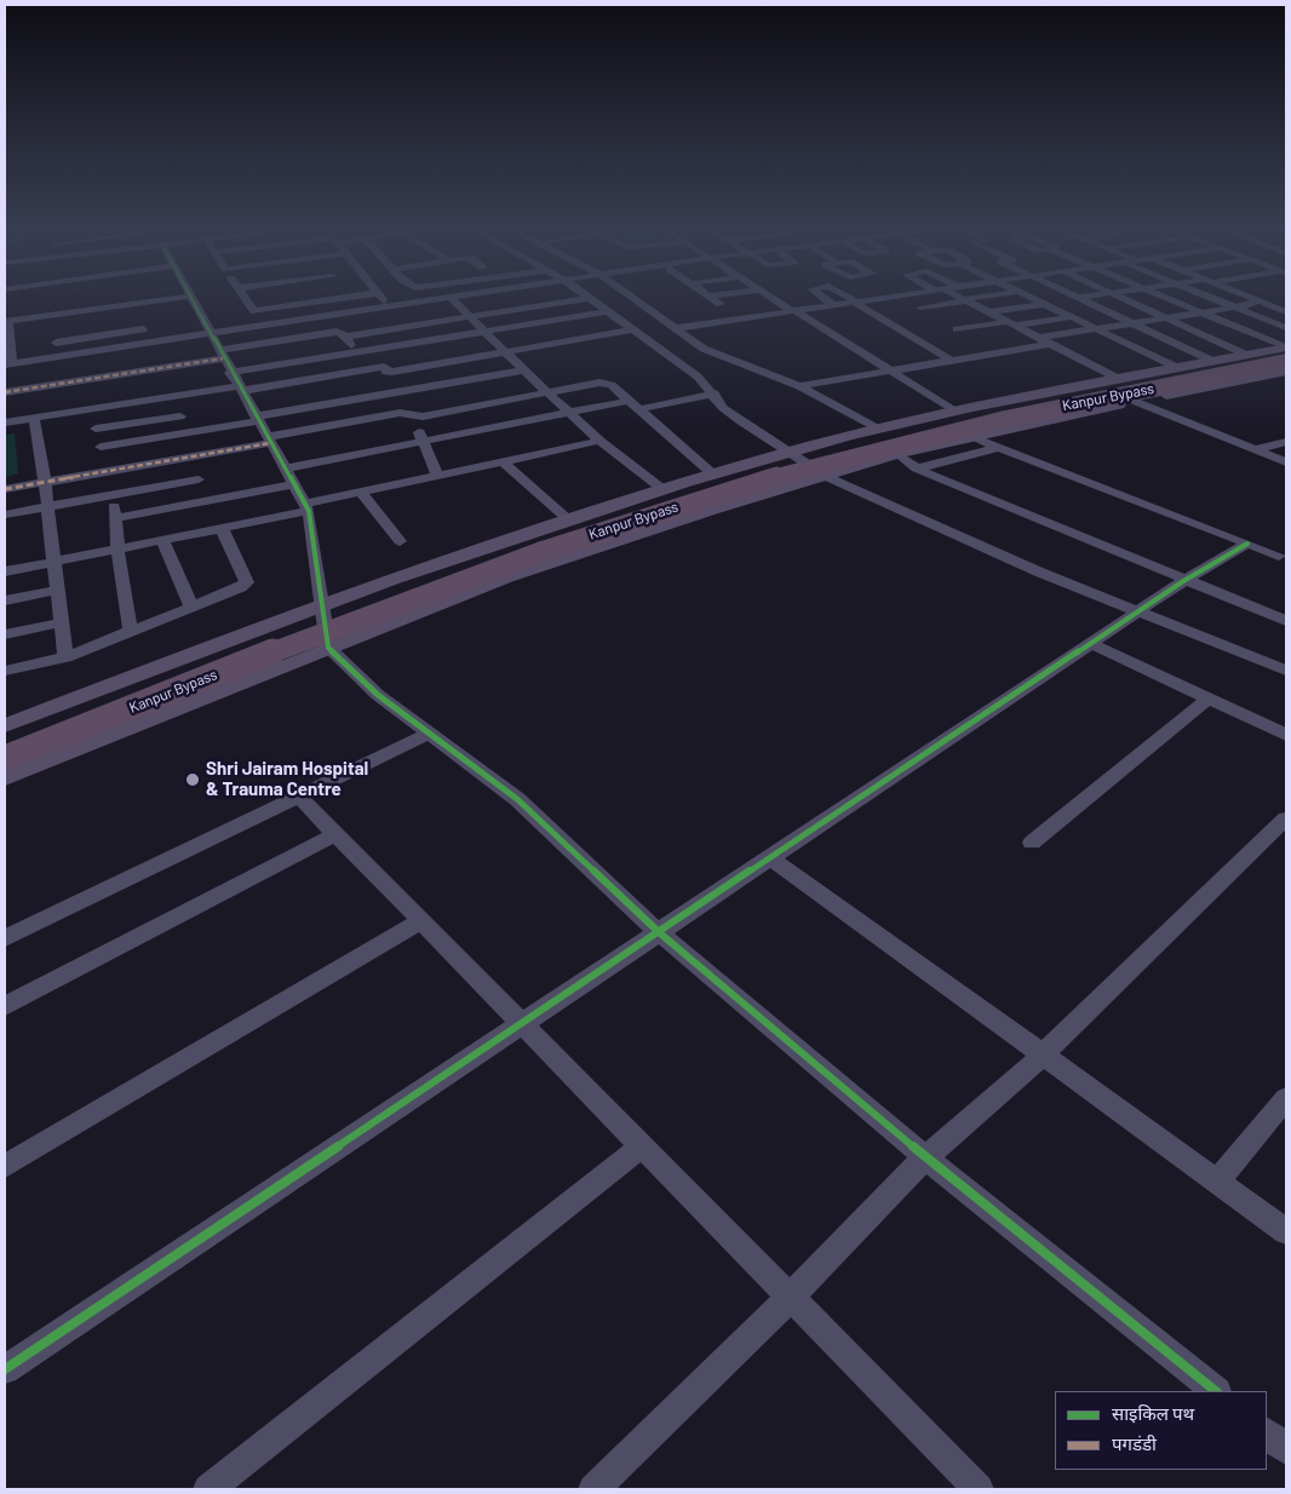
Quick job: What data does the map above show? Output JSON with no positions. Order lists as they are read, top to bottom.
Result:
{
  "streets": {
    "highway": ["Kanpur Bypass"]
  },
  "places": ["Shri Jairam Hospital & Trauma Centre"],
  "legend": ["साइकिल पथ", "पगडंडी"]
}
